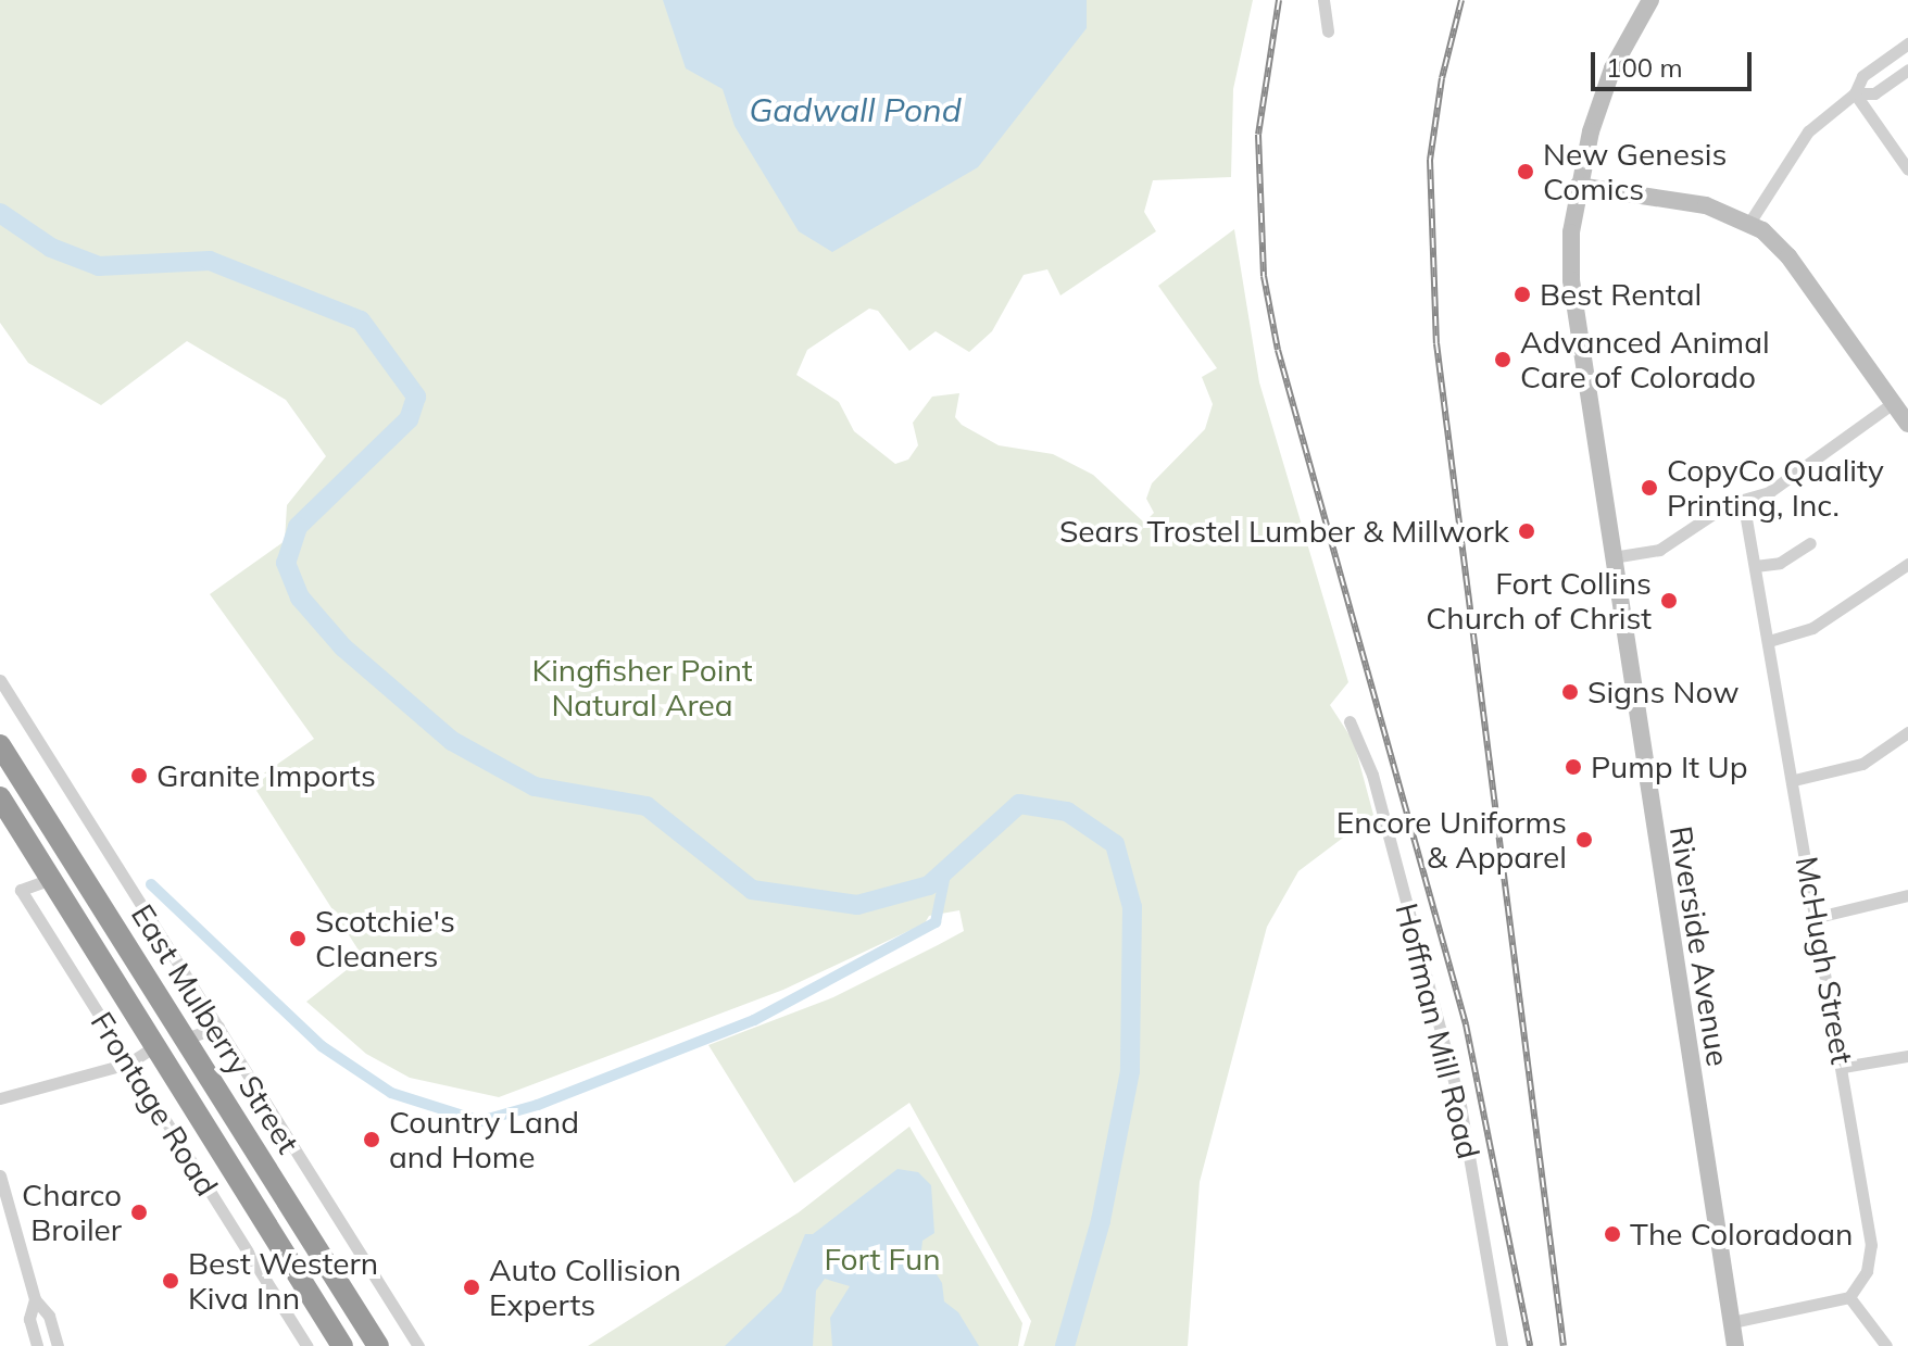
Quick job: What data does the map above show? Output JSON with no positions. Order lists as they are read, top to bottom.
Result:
{
  "streets": {
    "highway": ["East Mulberry Street"],
    "main road": ["Riverside Avenue"],
    "street": ["McHugh Street", "Hoffman Mill Road", "Frontage Road"]
  },
  "crossings": [
    ["East Mulberry Street", "Frontage Road"]
  ],
  "water": ["Gadwall Pond"],
  "parks": ["Kingfisher Point Natural Area", "Fort Fun"],
  "places": [
    "New Genesis Comics",
    "Best Rental",
    "Advanced Animal Care of Colorado",
    "CopyCo Quality Printing, Inc.",
    "Sears Trostel Lumber & Millwork",
    "Fort Collins Church of Christ",
    "Signs Now",
    "Pump It Up",
    "Granite Imports",
    "Encore Uniforms & Apparel",
    "Scotchie's Cleaners",
    "Country Land and Home",
    "Charco Broiler",
    "The Coloradoan",
    "Best Western Kiva Inn",
    "Auto Collision Experts"
  ],
  "scale_bar": "100 m"
}
